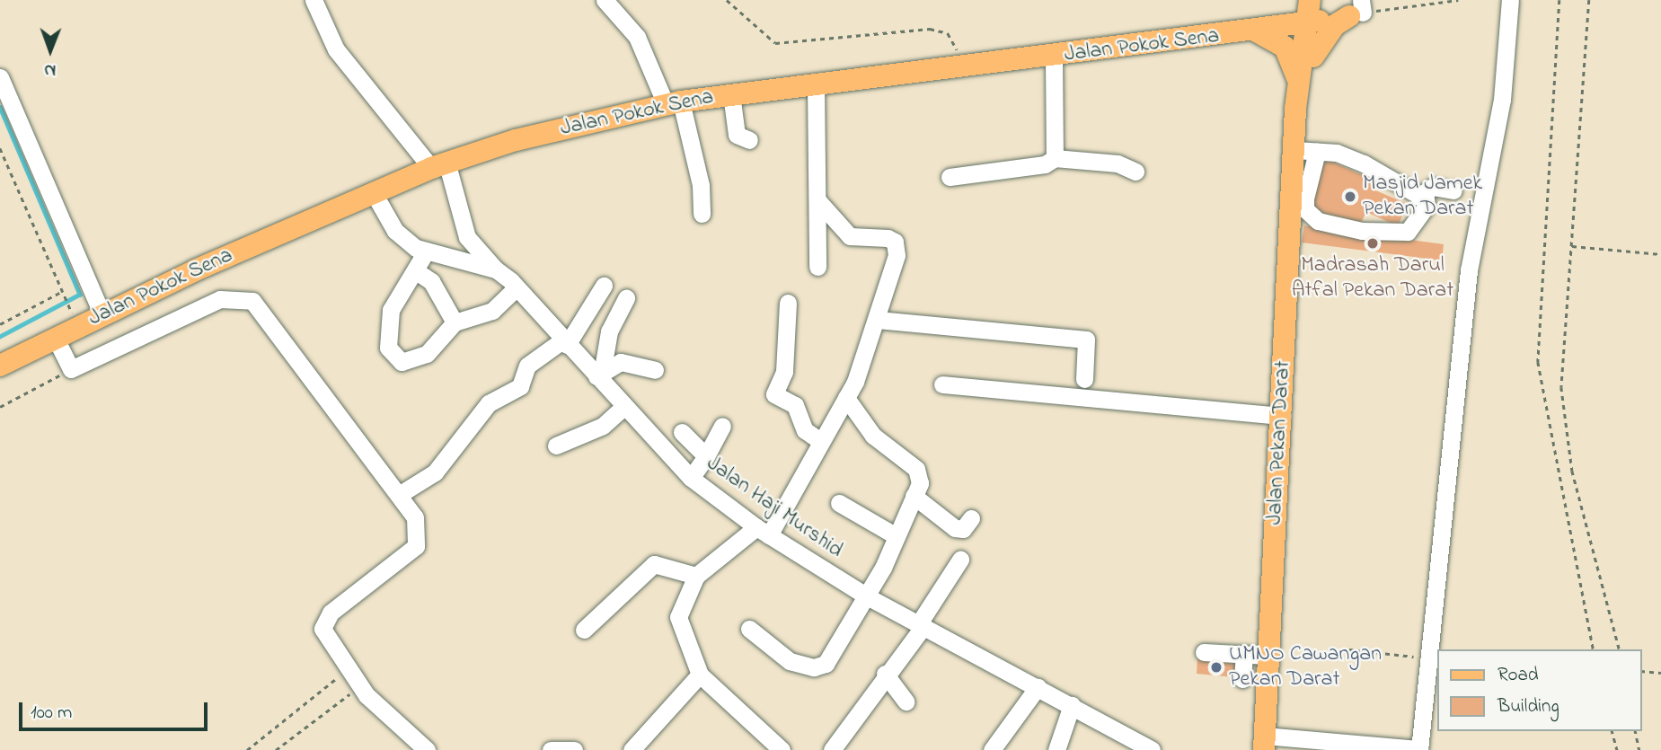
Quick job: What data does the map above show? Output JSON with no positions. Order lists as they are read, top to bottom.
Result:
{
  "streets": {
    "main road": ["Jalan Pokok Sena", "Jalan Pekan Darat"],
    "street": ["Jalan Haji Murshid"]
  },
  "crossings": [
    ["Jalan Pokok Sena", "Jalan Haji Murshid"]
  ],
  "places": ["Masjid Jamek Pekan Darat", "Madrasah Darul Atfal Pekan Darat", "UMNO Cawangan Pekan Darat"],
  "legend": ["Road", "Building"],
  "scale_bar": "100 m",
  "north": "bottom"
}
